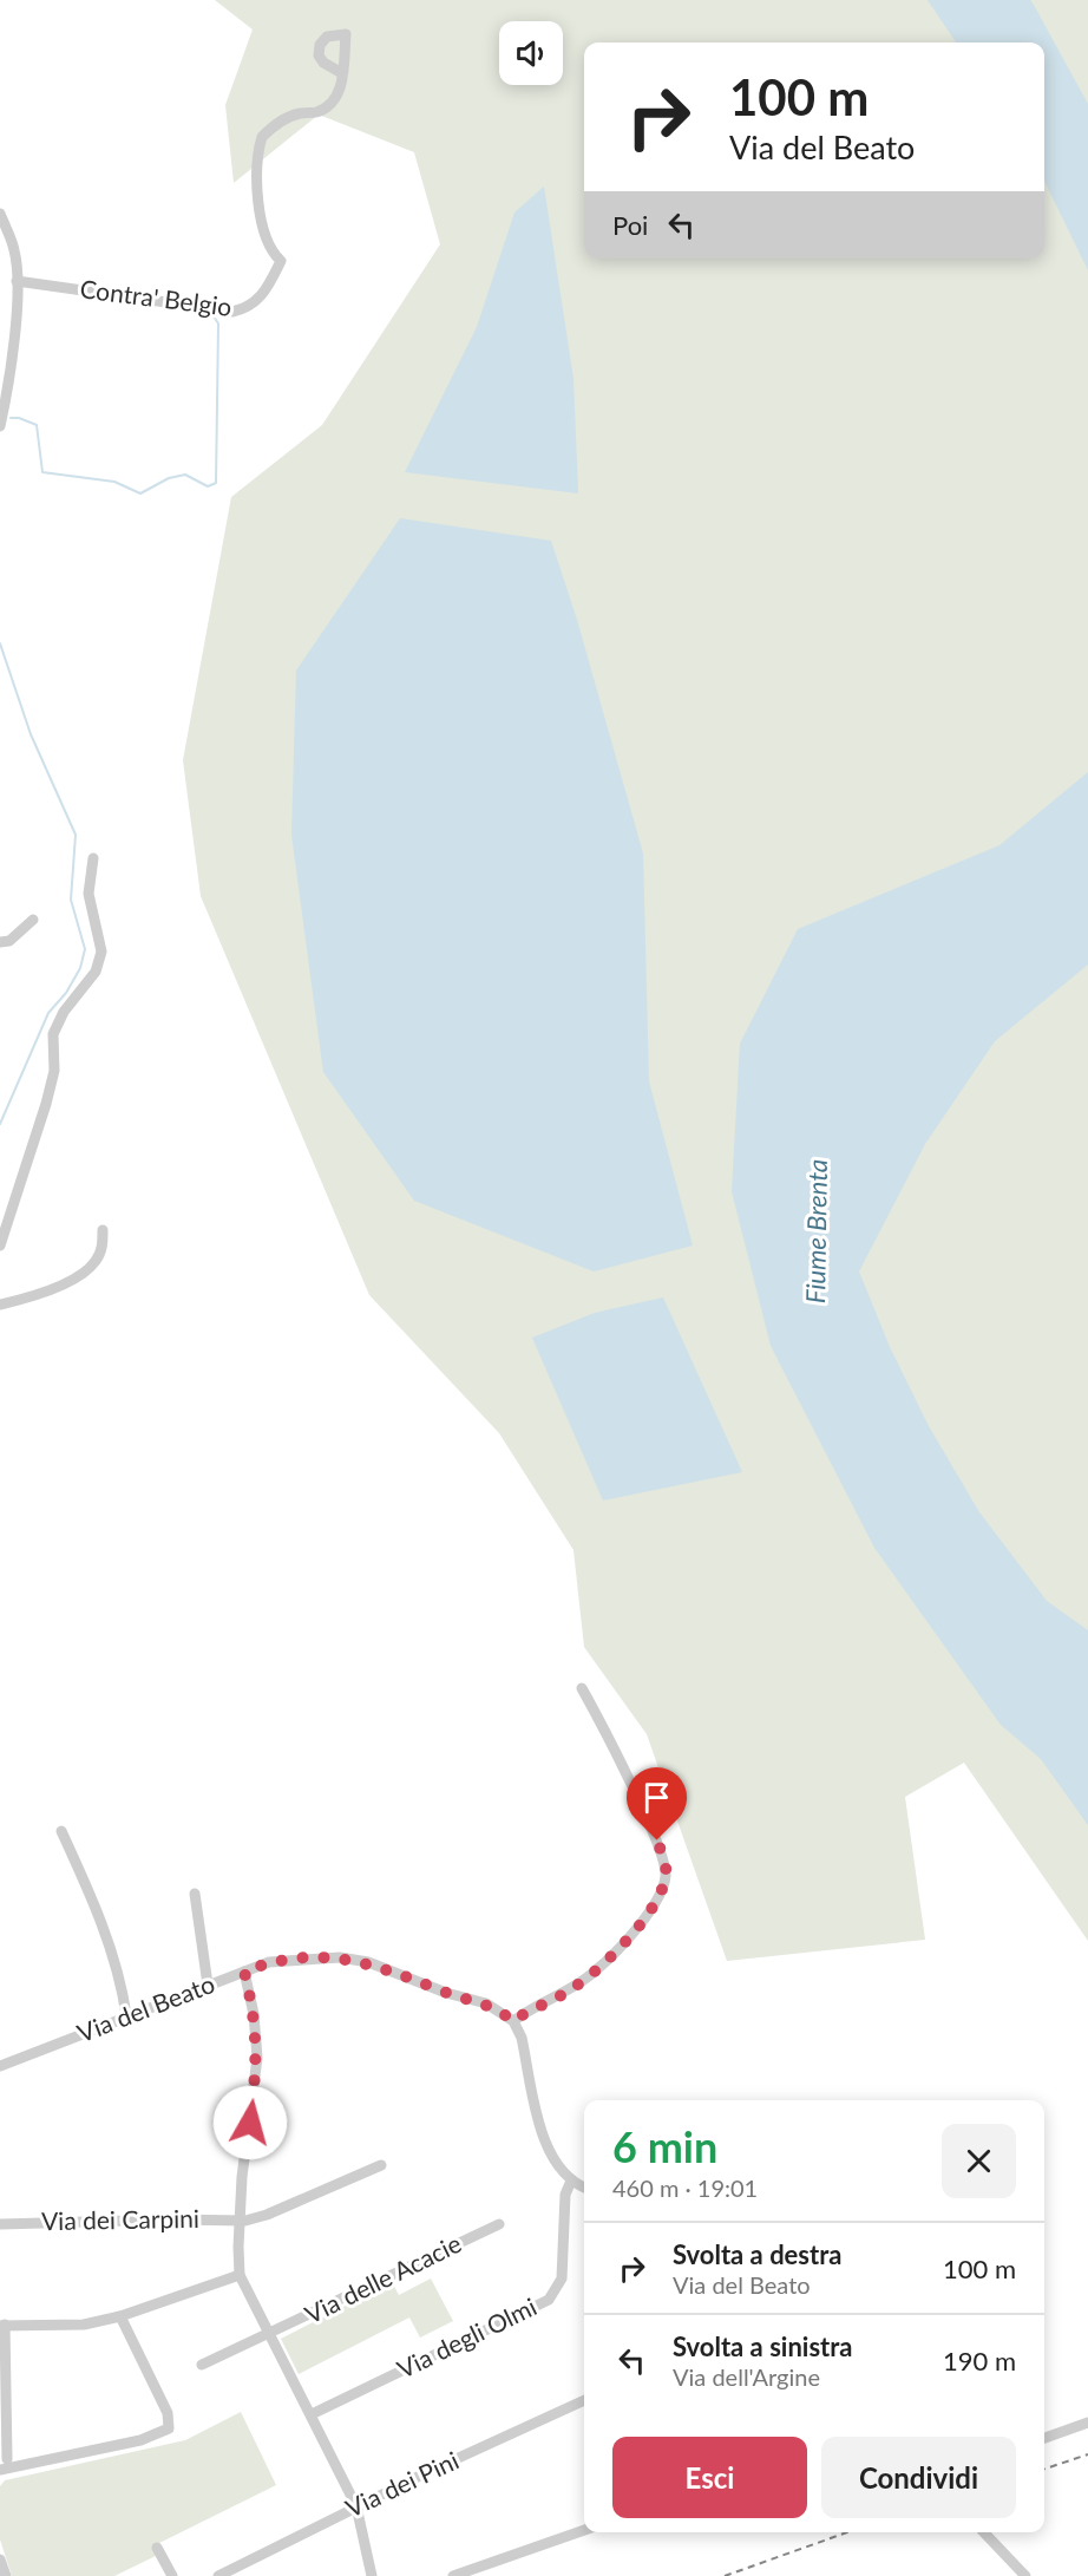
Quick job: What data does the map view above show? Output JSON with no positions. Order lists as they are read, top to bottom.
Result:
{
  "streets": {
    "street": [
      "Contra' Belgio",
      "Via del Beato",
      "Via dei Carpini",
      "Via delle Acacie",
      "Via degli Olmi",
      "Via dei Pini"
    ]
  },
  "water": ["Fiume Brenta"],
  "page": {
    "turn": ["100 m", "Via del Beato"],
    "then": "Poi",
    "heading": ["6 min", "460 m · 19:01"],
    "list": [
      {
        "name": "Svolta a destra",
        "note": "Via del Beato",
        "value": "100 m"
      },
      {
        "name": "Svolta a sinistra",
        "note": "Via dell'Argine",
        "value": "190 m"
      }
    ],
    "buttons": ["Esci", "Condividi"]
  }
}
